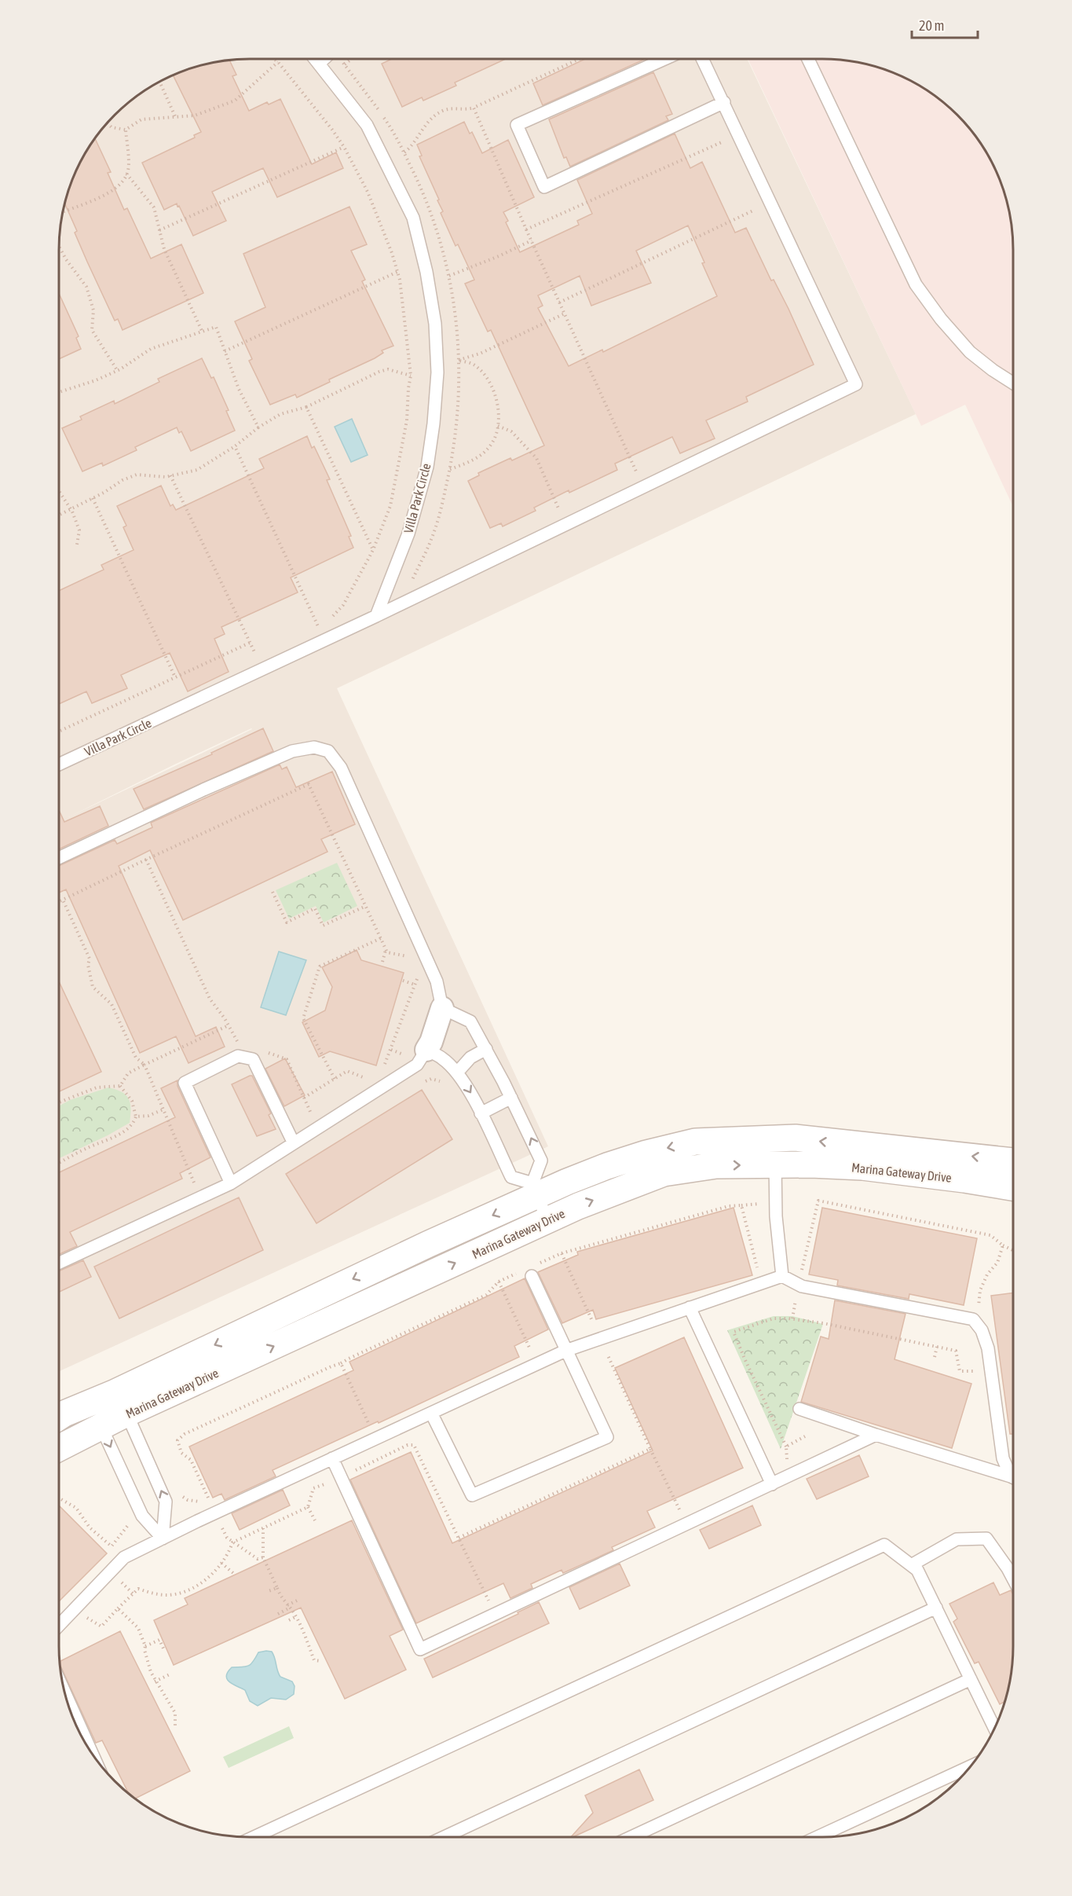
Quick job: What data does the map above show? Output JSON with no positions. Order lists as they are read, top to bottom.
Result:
{
  "streets": {
    "street": ["Marina Gateway Drive"],
    "lane": ["Villa Park Circle"]
  },
  "scale_bar": "20 m"
}
